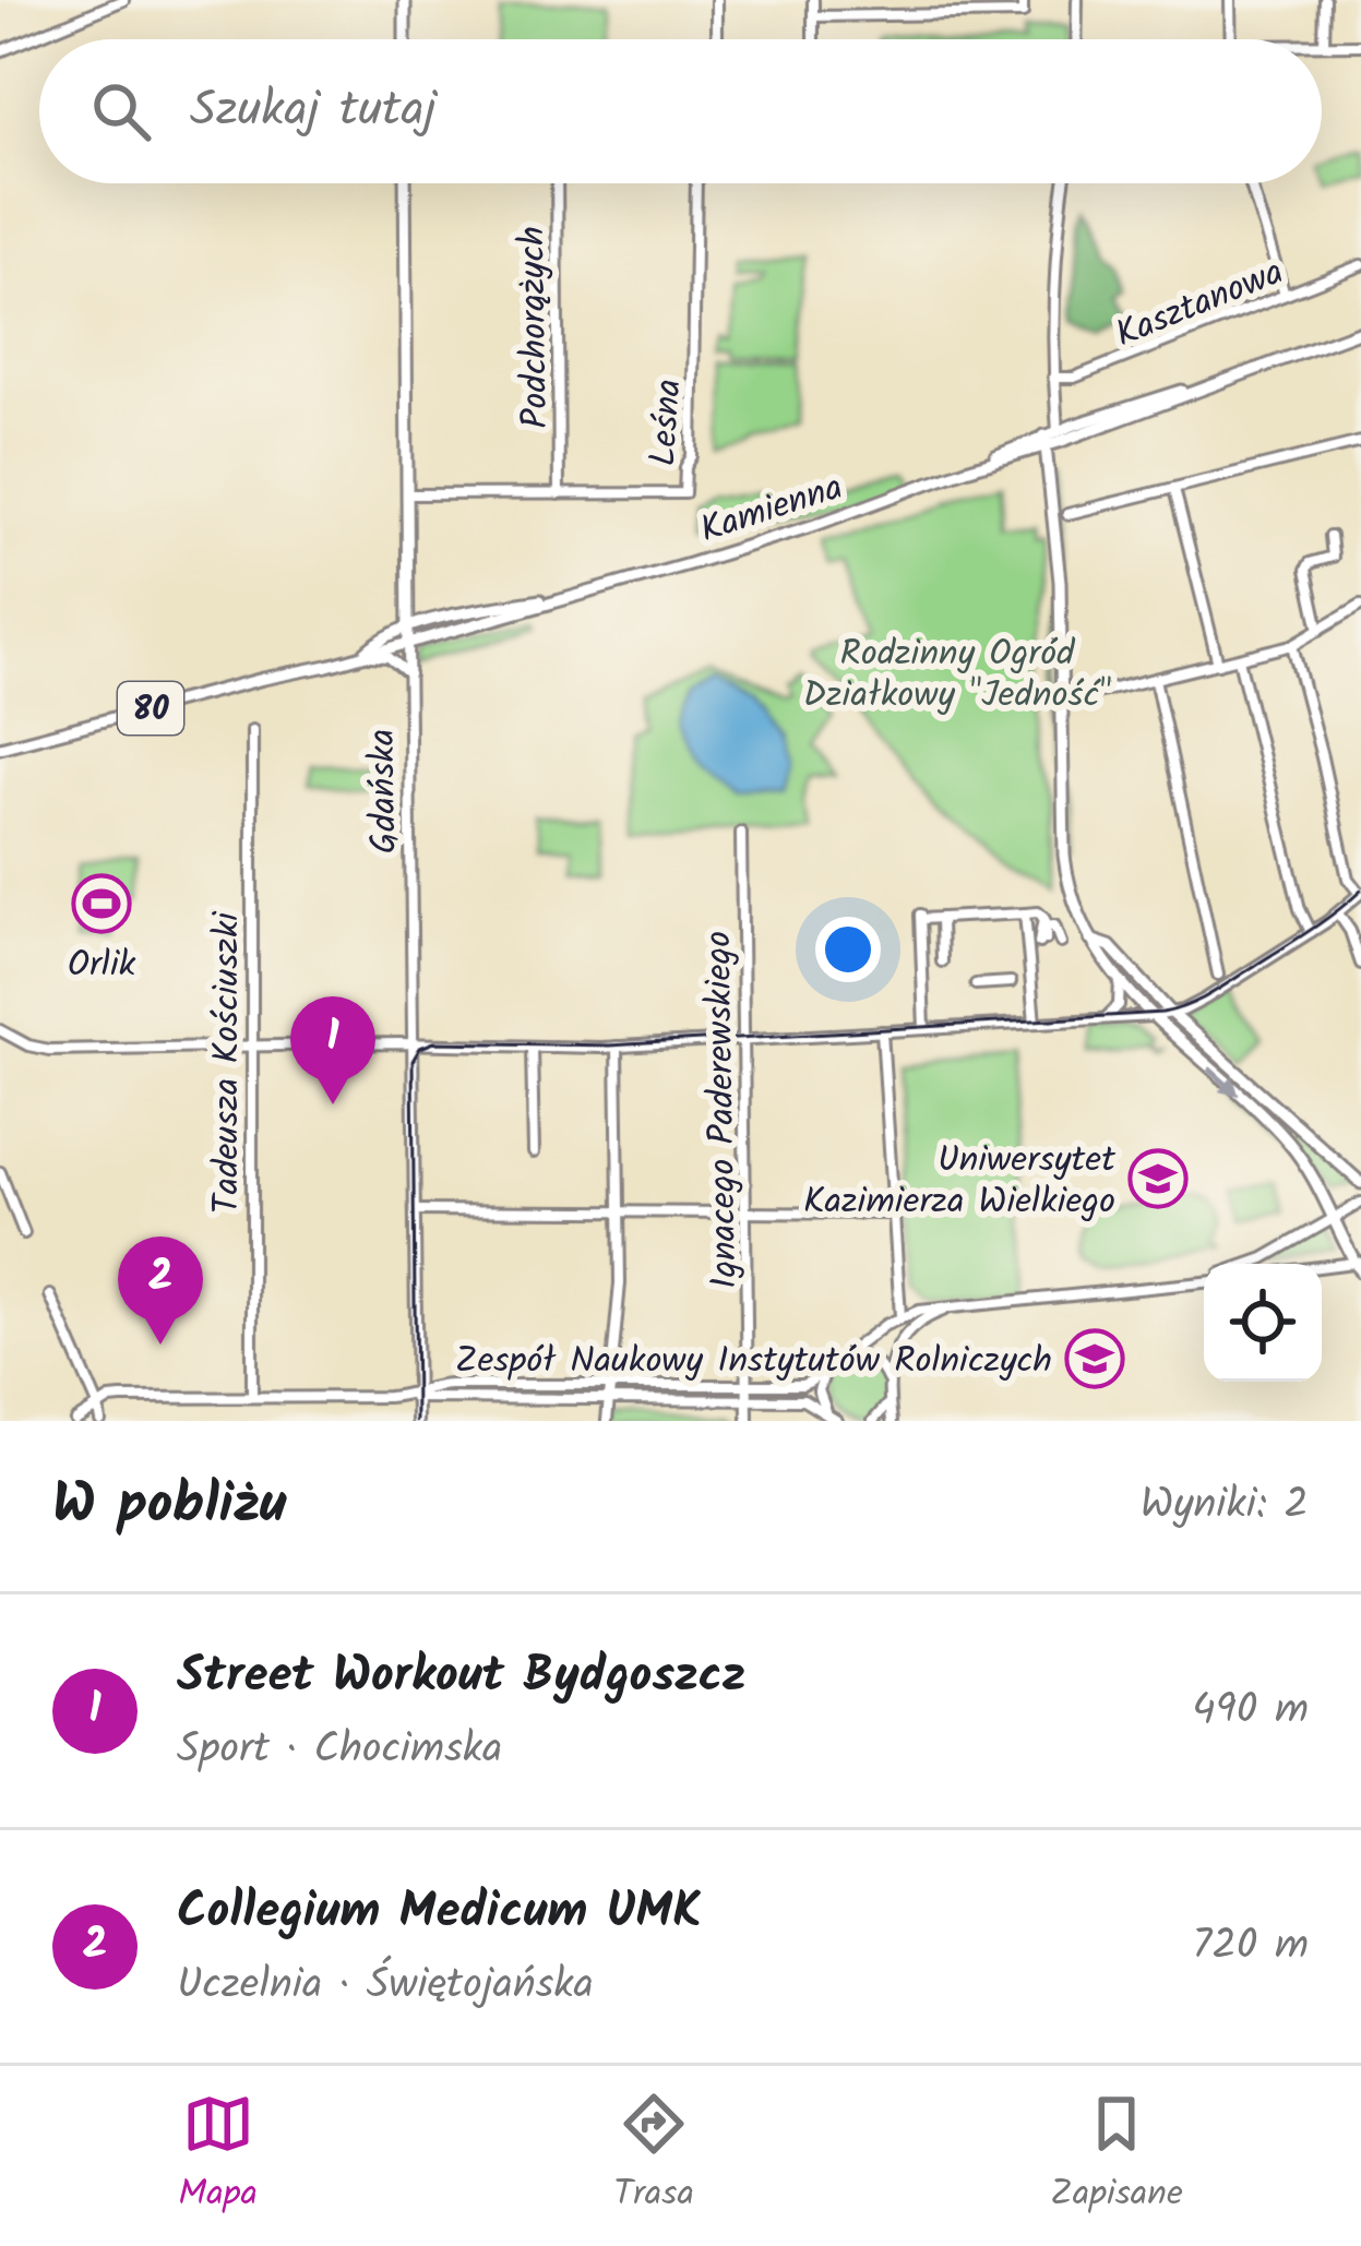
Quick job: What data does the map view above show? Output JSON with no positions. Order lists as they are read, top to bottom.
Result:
{
  "streets": {
    "main road": ["Kamienna", "80", "Gdańska"],
    "street": [
      "Kasztanowa",
      "Podchorążych",
      "Leśna",
      "Tadeusza Kościuszki",
      "Ignacego Paderewskiego"
    ]
  },
  "crossings": [
    ["Podchorążych", "Leśna"],
    ["Leśna", "Gdańska"],
    ["Kamienna", "80"],
    ["Kamienna", "Gdańska"],
    ["80", "Gdańska"]
  ],
  "parks": ["Rodzinny Ogród Działkowy \"Jedność\""],
  "places": {
    "sports": ["Orlik"],
    "school or university": ["Uniwersytet Kazimierza Wielkiego", "Zespół Naukowy Instytutów Rolniczych"]
  },
  "page": {
    "search": "Szukaj tutaj",
    "pins": ["1", "2"],
    "heading": ["W pobliżu", "Wyniki: 2"],
    "list": [
      {
        "mark": "1",
        "name": "Street Workout Bydgoszcz",
        "note": "Sport · Chocimska",
        "value": "490 m"
      },
      {
        "mark": "2",
        "name": "Collegium Medicum UMK",
        "note": "Uczelnia · Świętojańska",
        "value": "720 m"
      }
    ],
    "nav": ["Mapa", "Trasa", "Zapisane"]
  }
}
